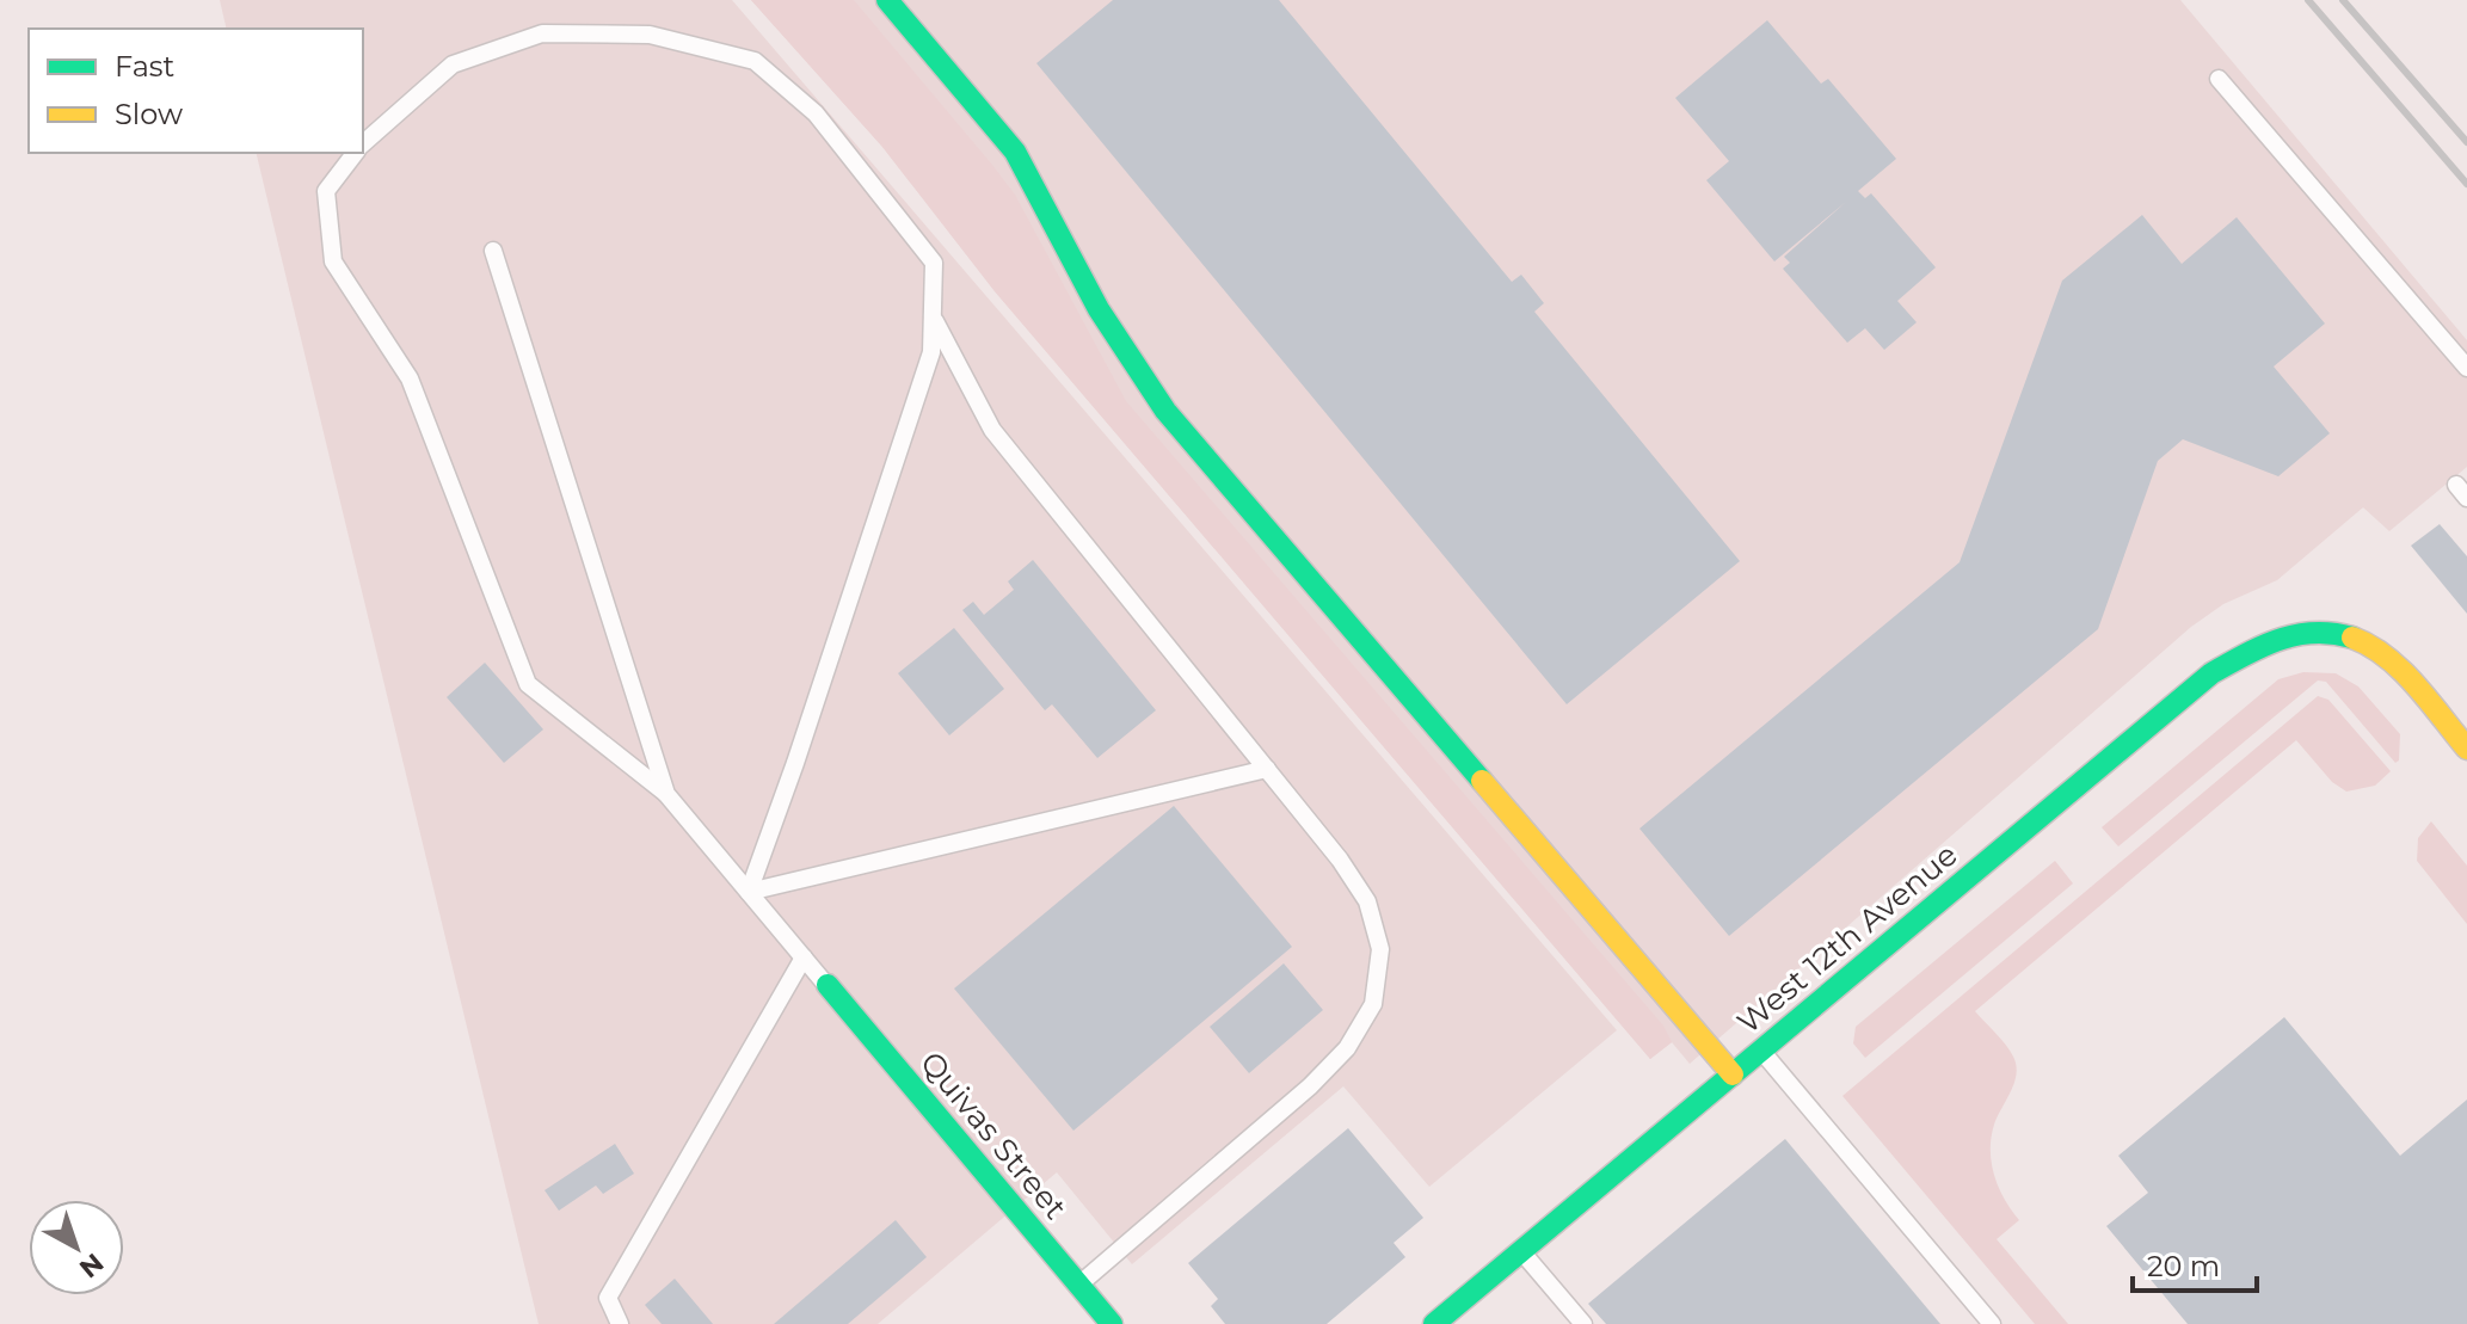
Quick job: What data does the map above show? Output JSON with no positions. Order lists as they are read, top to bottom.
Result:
{
  "streets": {
    "street": ["West 12th Avenue", "Quivas Street"]
  },
  "legend": ["Fast", "Slow"],
  "scale_bar": "20 m",
  "north": "bottom right"
}
